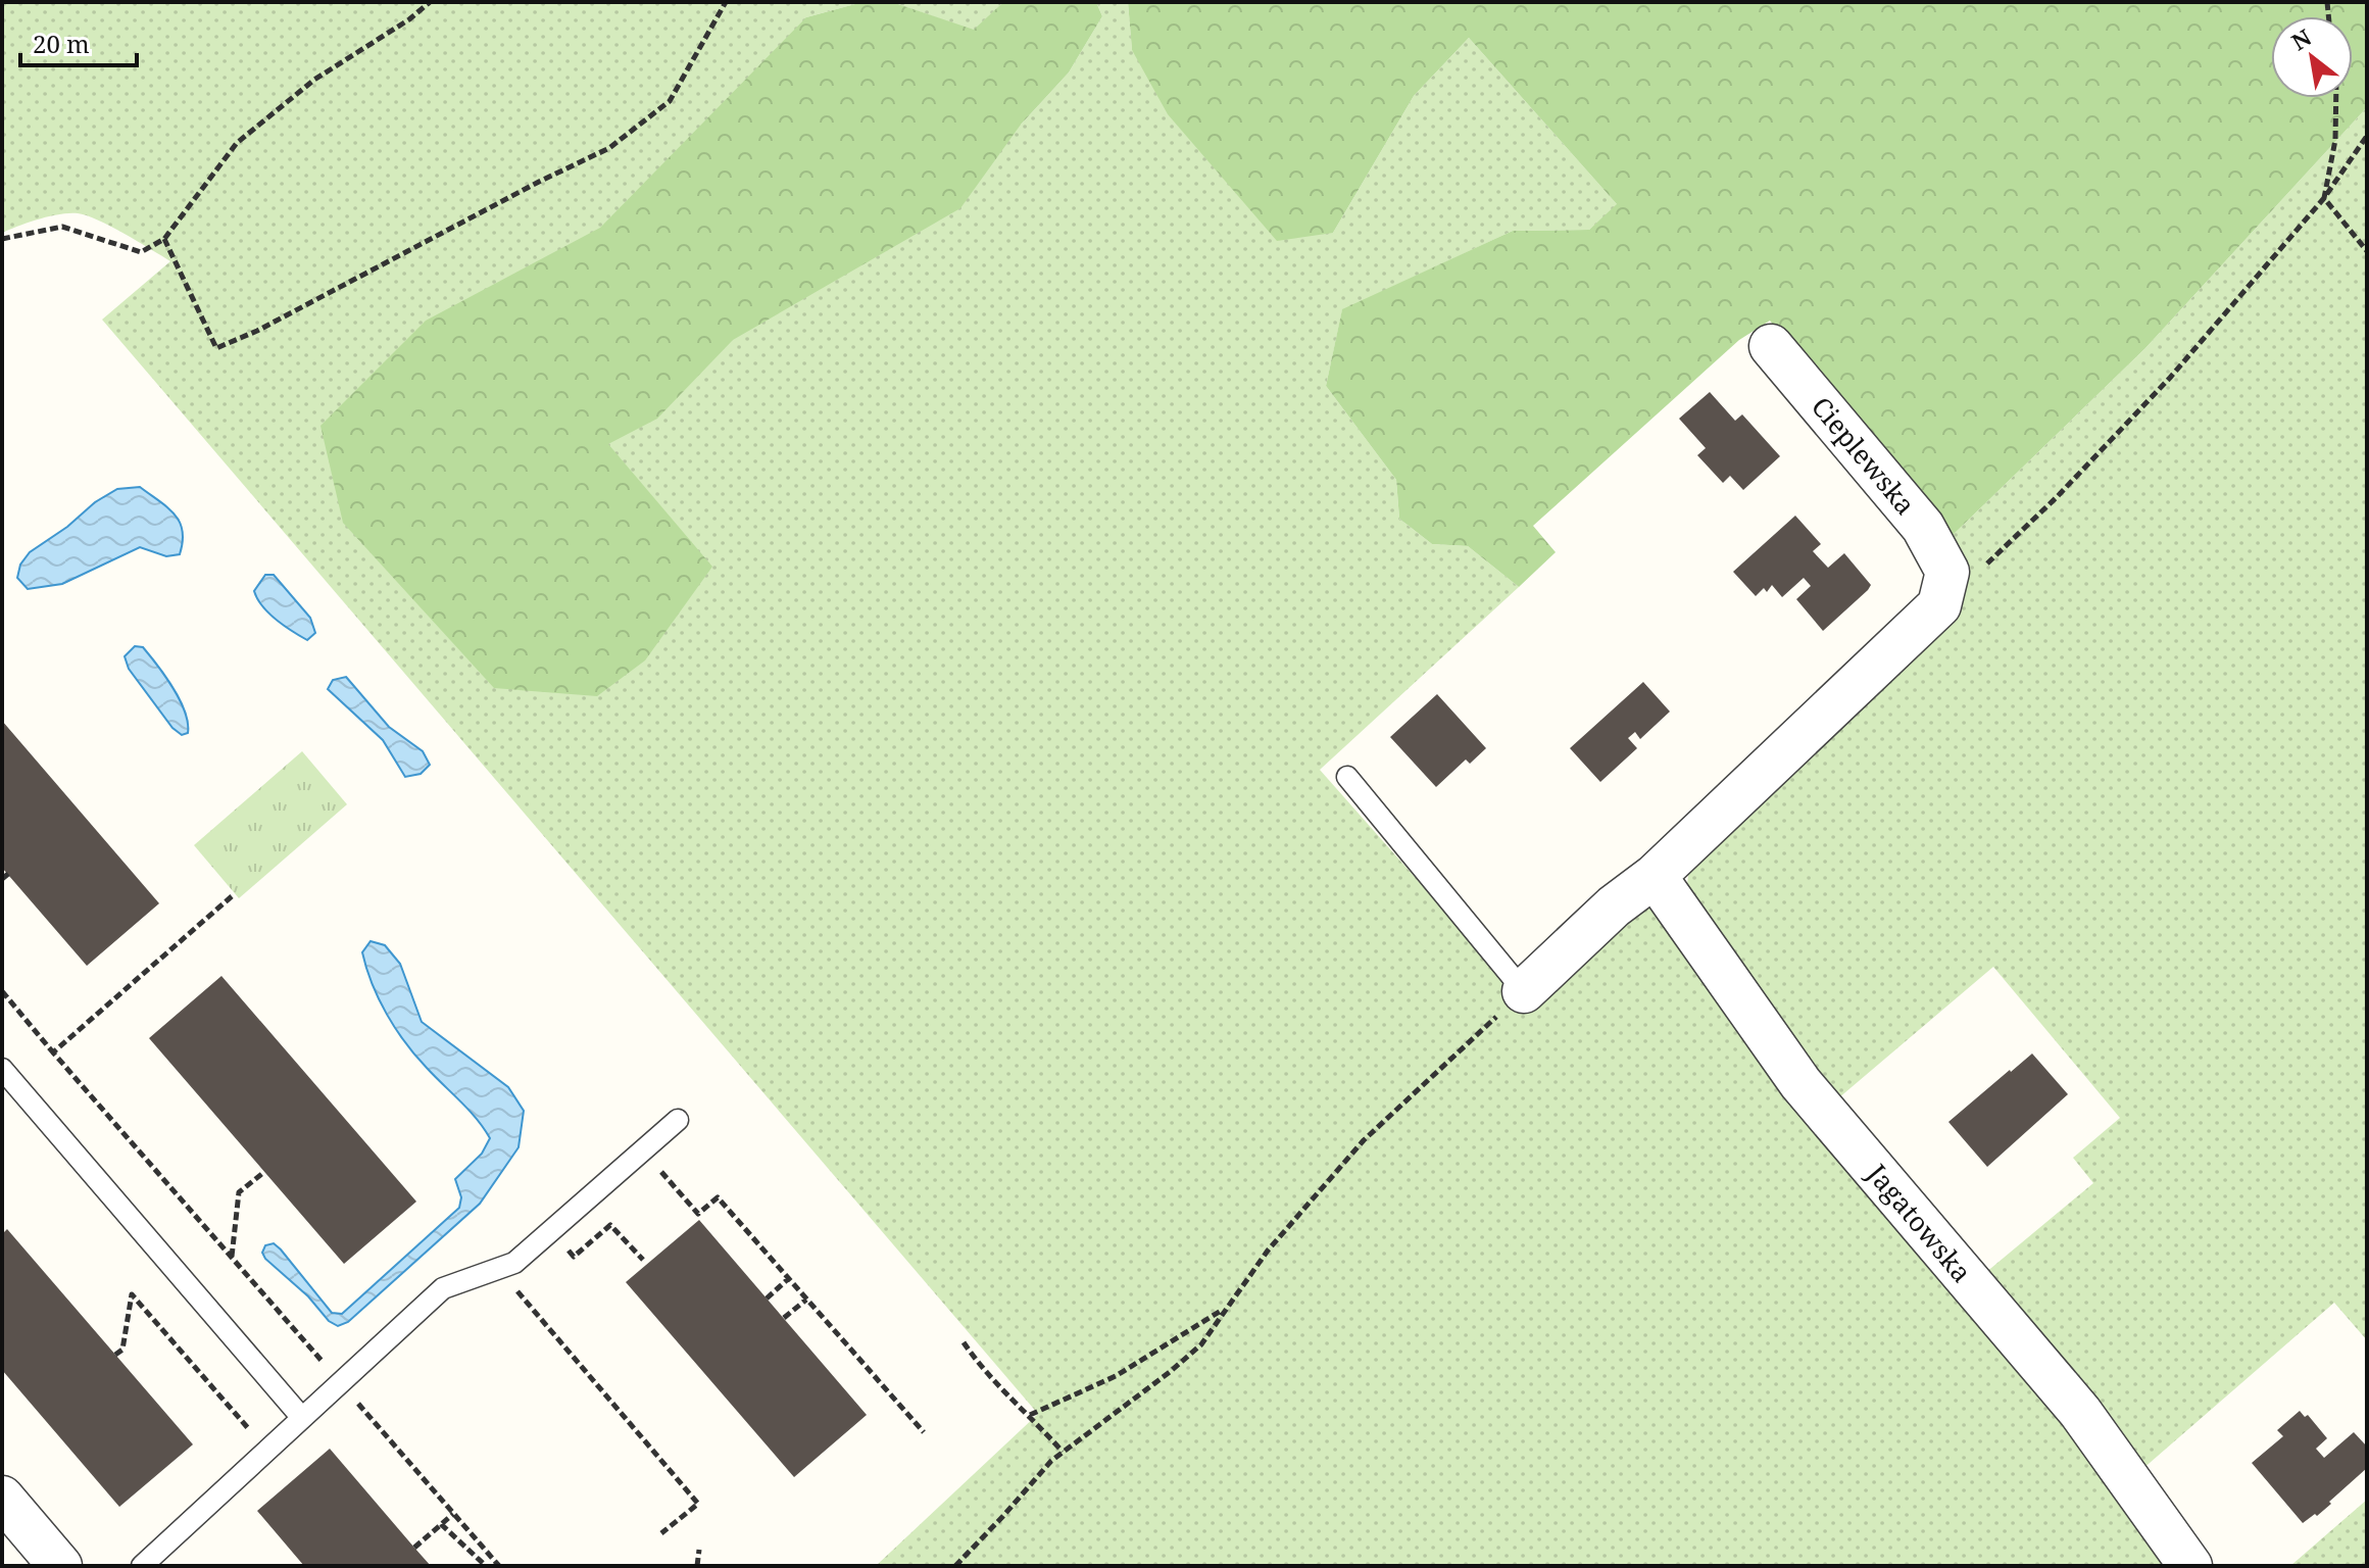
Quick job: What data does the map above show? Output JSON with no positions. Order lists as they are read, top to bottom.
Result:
{
  "streets": {
    "street": ["Cieplewska", "Jagatowska"]
  },
  "scale_bar": "20 m",
  "north": "top left"
}
